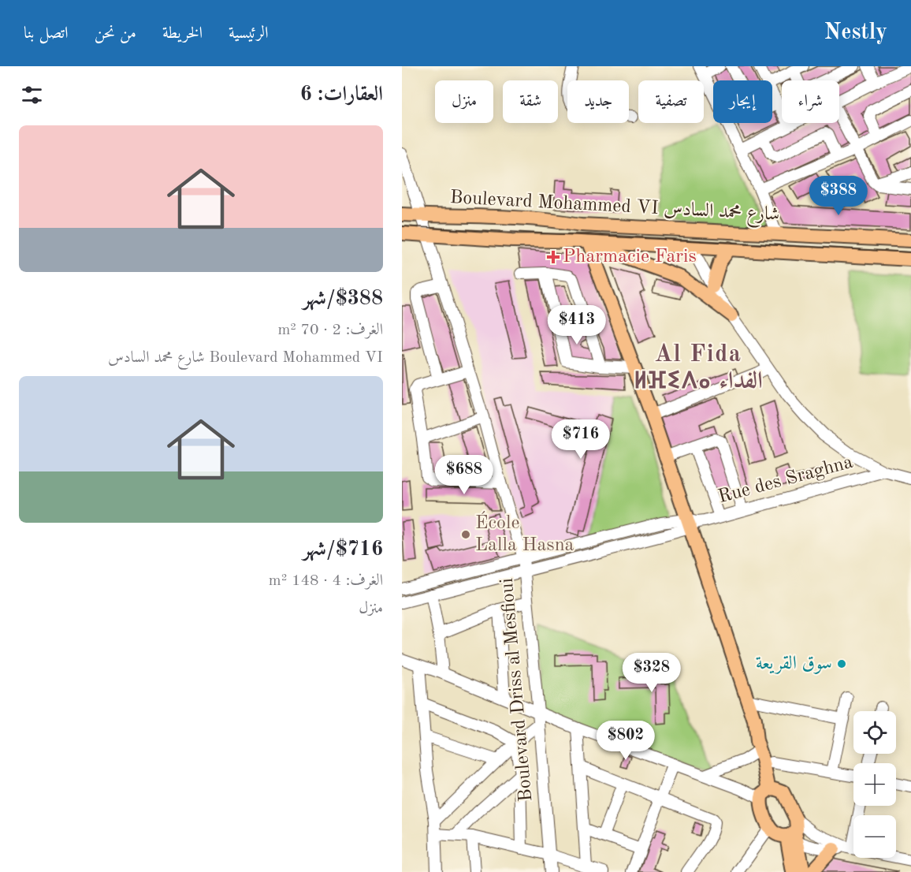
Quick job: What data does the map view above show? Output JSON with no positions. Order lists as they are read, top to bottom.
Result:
{
  "streets": {
    "main road": ["Boulevard Mohammed VI شارع محمد السادس"],
    "street": ["Rue des Sraghna", "Boulevard Driss al Mesfioui"]
  },
  "crossings": [
    ["Boulevard Mohammed VI شارع محمد السادس", "Boulevard Driss al Mesfioui"],
    ["Rue des Sraghna", "Boulevard Driss al Mesfioui"]
  ],
  "districts": ["Al Fida ⵍⴼⵉⴷⴰ الفداء"],
  "places": {
    "health": ["Pharmacie Faris"],
    "other": ["École Lalla Hasna", "سوق القريعة"]
  },
  "page": {
    "header": "Nestly",
    "nav": [
      "الرئيسية",
      "الخريطة",
      "من نحن",
      "اتصل بنا"
    ],
    "heading": "العقارات: 6",
    "chip": [
      "شراء",
      "إيجار",
      "تصفية",
      "جديد",
      "شقة",
      "منزل"
    ],
    "list": [
      {
        "name": "$388/شهر",
        "note": "الغرف: 2 · 70 m² · Boulevard Mohammed VI شارع محمد السادس"
      },
      {
        "name": "$716/شهر",
        "note": "الغرف: 4 · 148 m² · منزل"
      }
    ],
    "price": [
      "$388",
      "$413",
      "$716",
      "$688",
      "$328",
      "$802"
    ],
    "map_buttons": ["+", "−"]
  }
}
